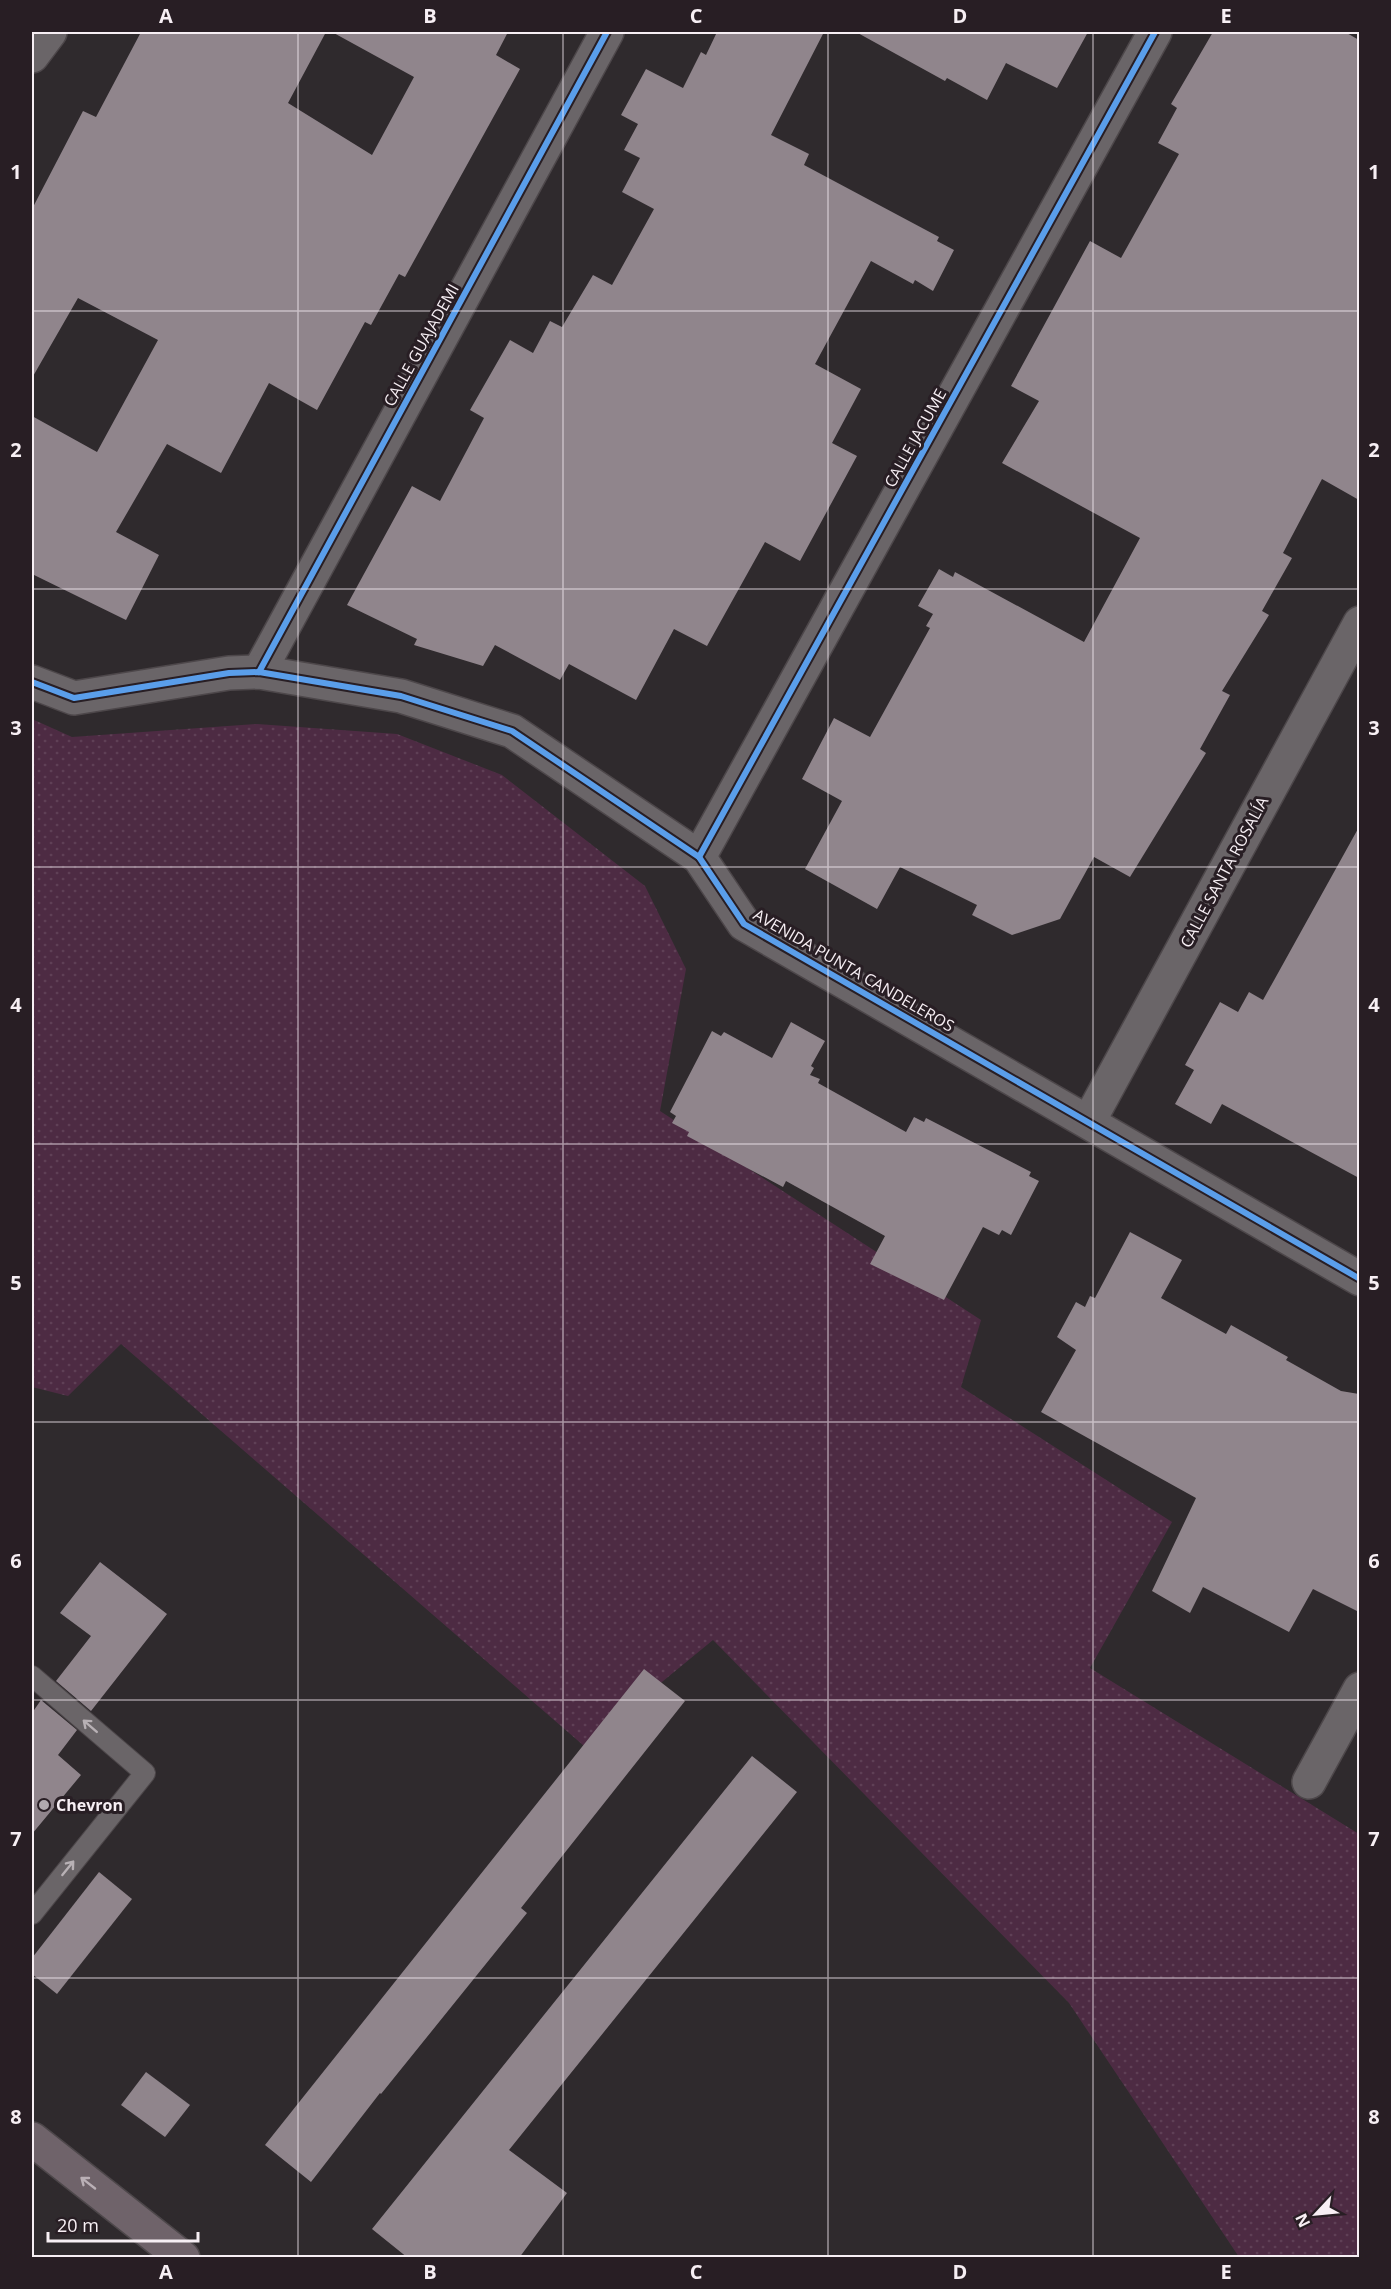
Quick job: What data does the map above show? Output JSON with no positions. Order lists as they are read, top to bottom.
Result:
{
  "streets": {
    "street": [
      "CALLE GUAJADEMI",
      "CALLE JACUME",
      "CALLE SANTA ROSALÍA",
      "AVENIDA PUNTA CANDELEROS"
    ]
  },
  "crossings": [
    ["CALLE GUAJADEMI", "AVENIDA PUNTA CANDELEROS"],
    ["CALLE JACUME", "AVENIDA PUNTA CANDELEROS"],
    ["CALLE SANTA ROSALÍA", "AVENIDA PUNTA CANDELEROS"]
  ],
  "places": ["Chevron"],
  "scale_bar": "20 m",
  "north": "bottom left",
  "grid": {
    "columns": [
      "A",
      "B",
      "C",
      "D",
      "E"
    ],
    "rows": [
      "1",
      "2",
      "3",
      "4",
      "5",
      "6",
      "7",
      "8"
    ]
  }
}
